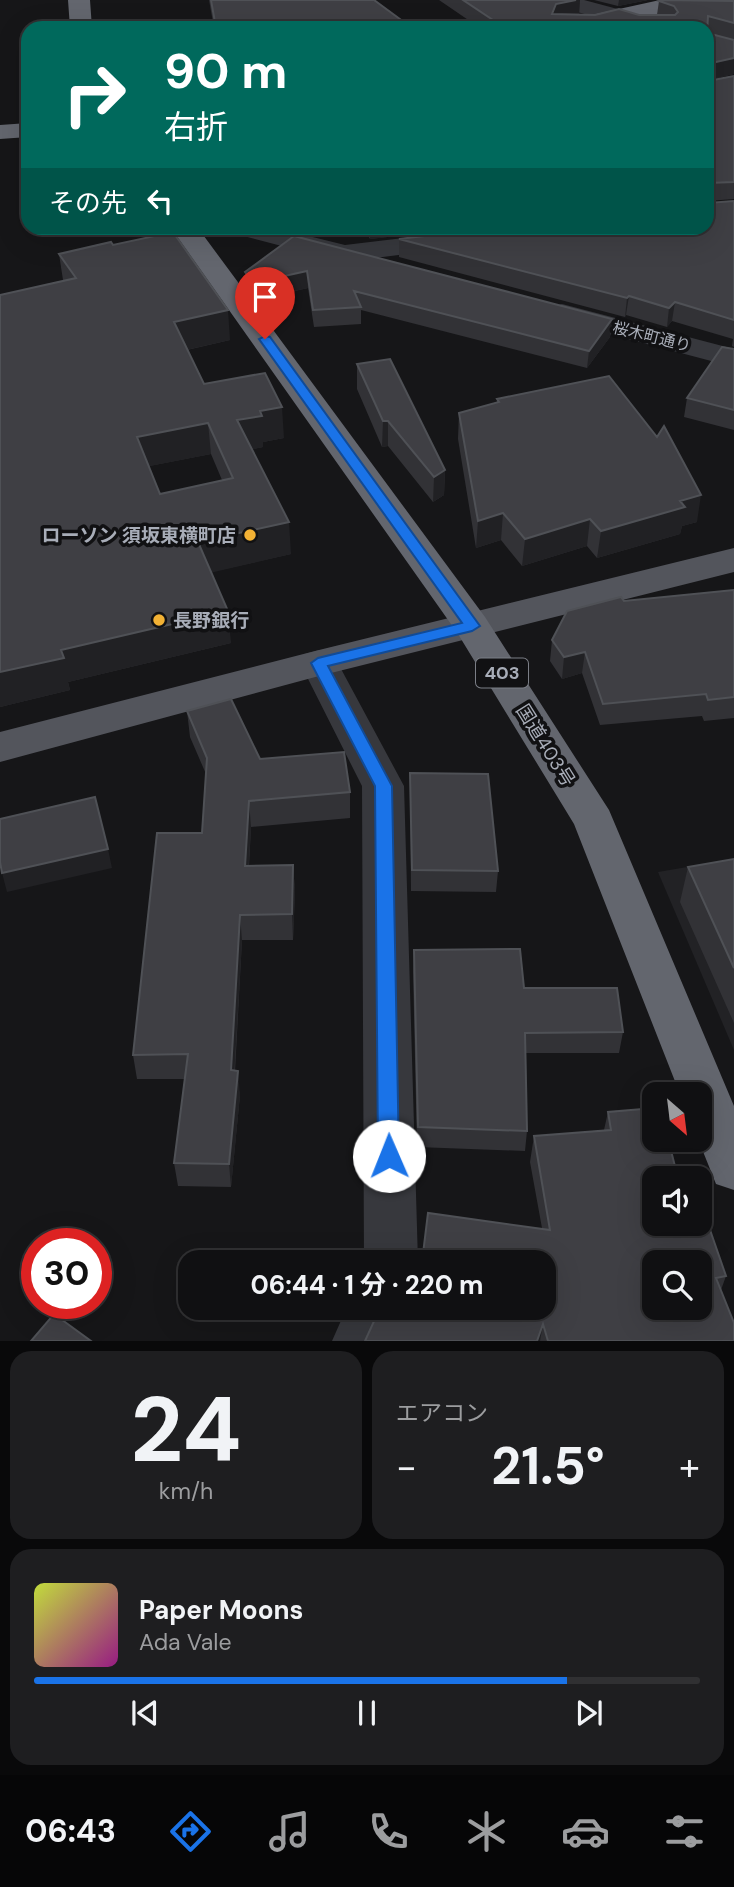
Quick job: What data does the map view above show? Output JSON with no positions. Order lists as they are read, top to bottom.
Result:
{
  "streets": {
    "highway": ["403", "国道403号"],
    "street": ["桜木町通り"]
  },
  "places": ["ローソン 須坂東横町店", "長野銀行"],
  "north": "bottom right",
  "page": {
    "turn": ["90 m", "右折"],
    "then": "その先",
    "limit": "30",
    "trip": "06:44 · 1 分 · 220 m",
    "tile": [
      ["24", "km/h"],
      "エアコン"
    ],
    "heat": ["−", "21.5°", "+"],
    "song": ["Paper Moons", "Ada Vale"],
    "tabs": "06:43"
  }
}
